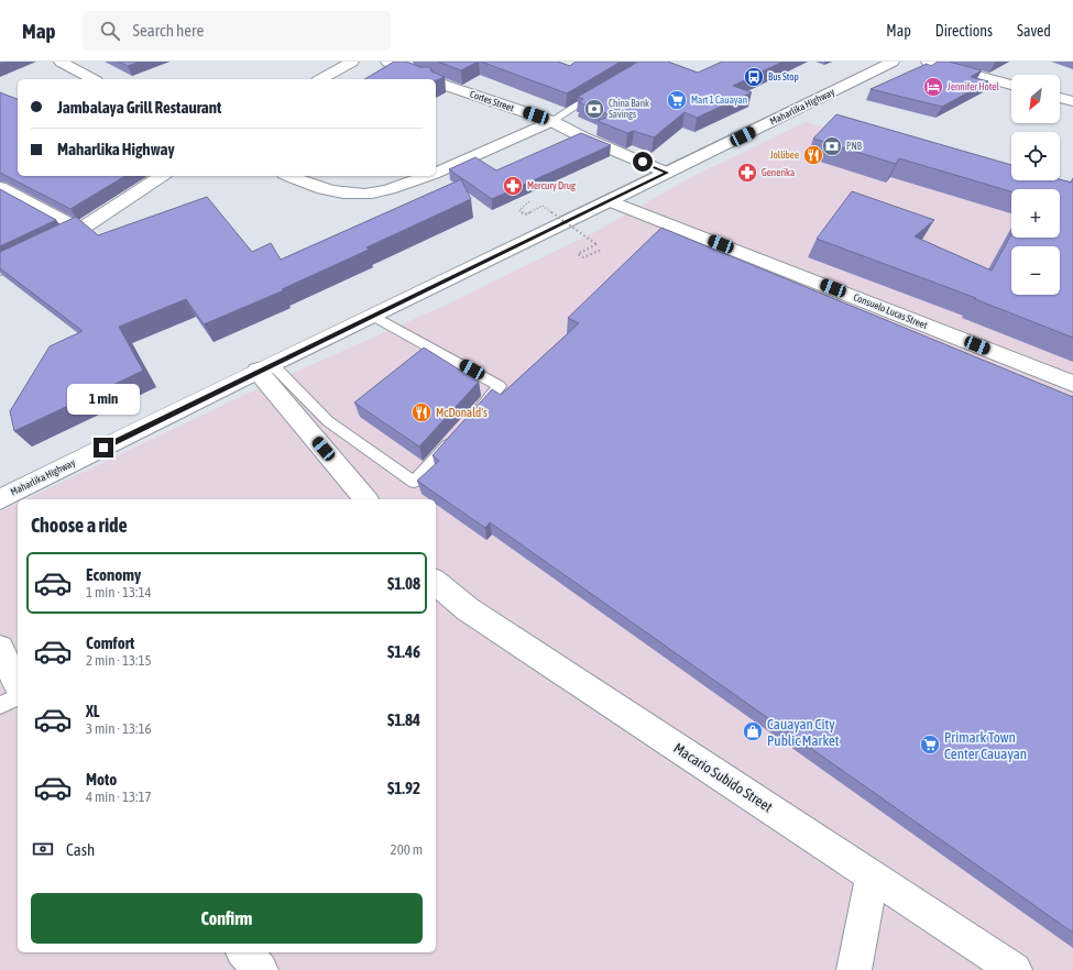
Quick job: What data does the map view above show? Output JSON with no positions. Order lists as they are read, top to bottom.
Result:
{
  "streets": {
    "street": [
      "Cortes Street",
      "Maharlika Highway",
      "Consuelo Lucas Street",
      "Macario Subido Street"
    ]
  },
  "crossings": [
    ["Cortes Street", "Maharlika Highway"],
    ["Maharlika Highway", "Consuelo Lucas Street"]
  ],
  "places": {
    "bus stop": ["Bus Stop"],
    "hotel": ["Jennifer Hotel"],
    "supermarket": ["Mart 1 Cauayan", "Primark Town Center Cauayan"],
    "bank": ["China Bank Savings", "PNB"],
    "restaurant": ["Jollibee", "McDonald's"],
    "pharmacy": ["Generika", "Mercury Drug"],
    "shop": ["Cauayan City Public Market"]
  },
  "north": "bottom left",
  "page": {
    "header": "Map",
    "search": "Search here",
    "nav": ["Map", "Directions", "Saved"],
    "map_buttons": ["+", "−"],
    "banner": ["Jambalaya Grill Restaurant", "Maharlika Highway"],
    "bubble": "1 min",
    "heading": "Choose a ride",
    "list": [
      {
        "name": "Economy",
        "note": "1 min · 13:14",
        "value": "$1.08"
      },
      {
        "name": "Comfort",
        "note": "2 min · 13:15",
        "value": "$1.46"
      },
      {
        "name": "XL",
        "note": "3 min · 13:16",
        "value": "$1.84"
      },
      {
        "name": "Moto",
        "note": "4 min · 13:17",
        "value": "$1.92"
      }
    ],
    "pay": ["Cash", "200 m"],
    "buttons": "Confirm"
  }
}
